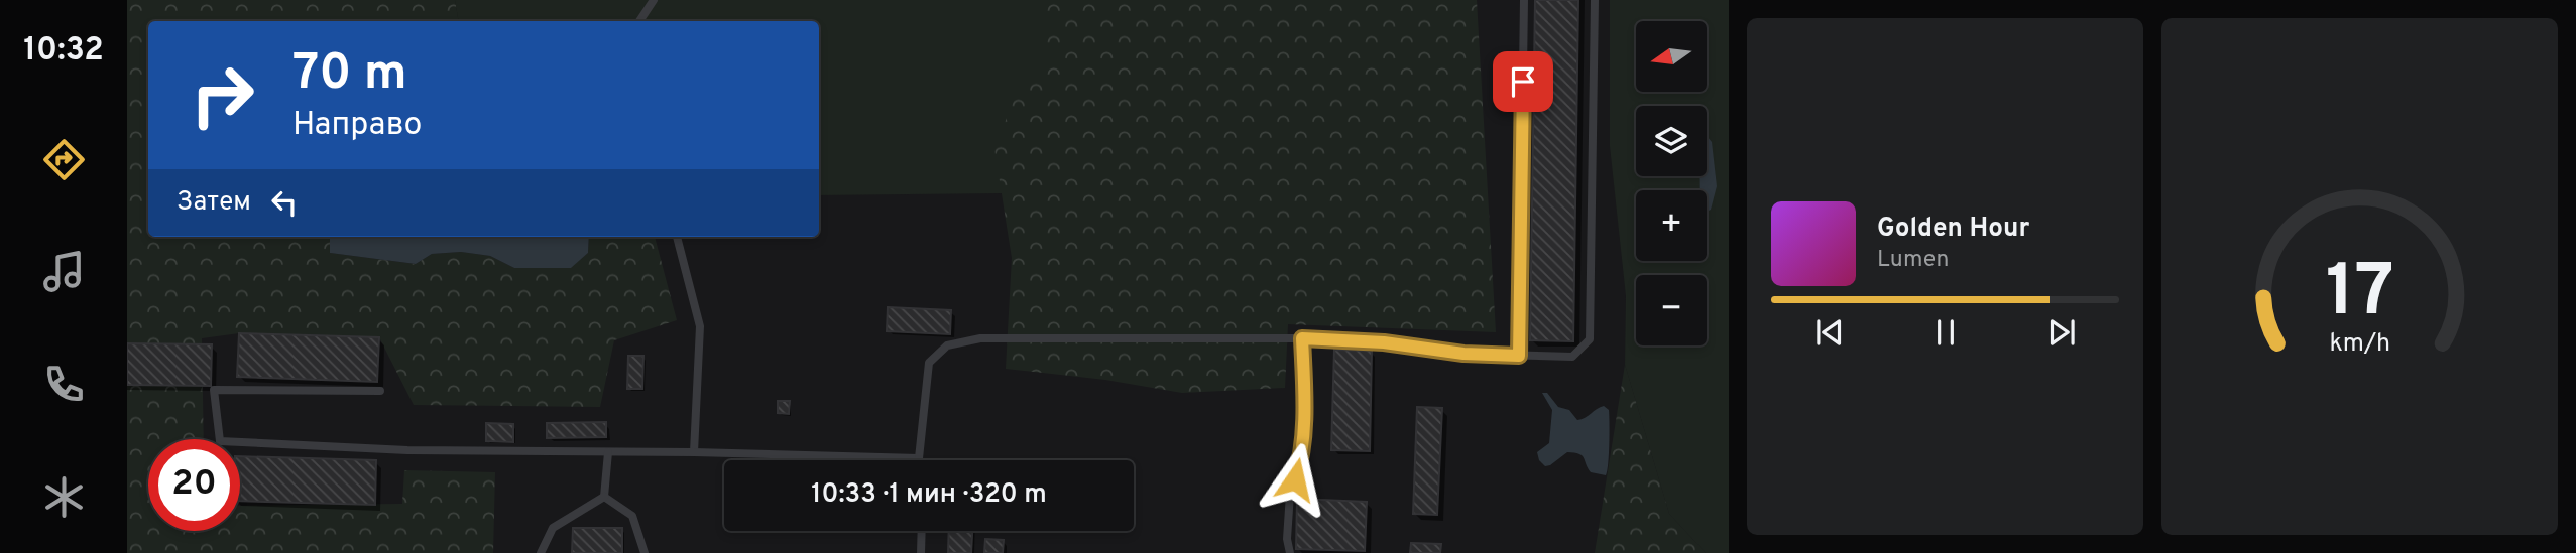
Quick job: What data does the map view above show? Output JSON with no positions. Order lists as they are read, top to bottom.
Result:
{
  "north": "left",
  "page": {
    "tabs": "10:32",
    "map_buttons": ["+", "−"],
    "turn": ["70 m", "Направо"],
    "then": "Затем",
    "song": ["Golden Hour", "Lumen"],
    "limit": "20",
    "trip": "10:33 · 1 мин · 320 m",
    "gauge": ["17", "km/h"]
  }
}
